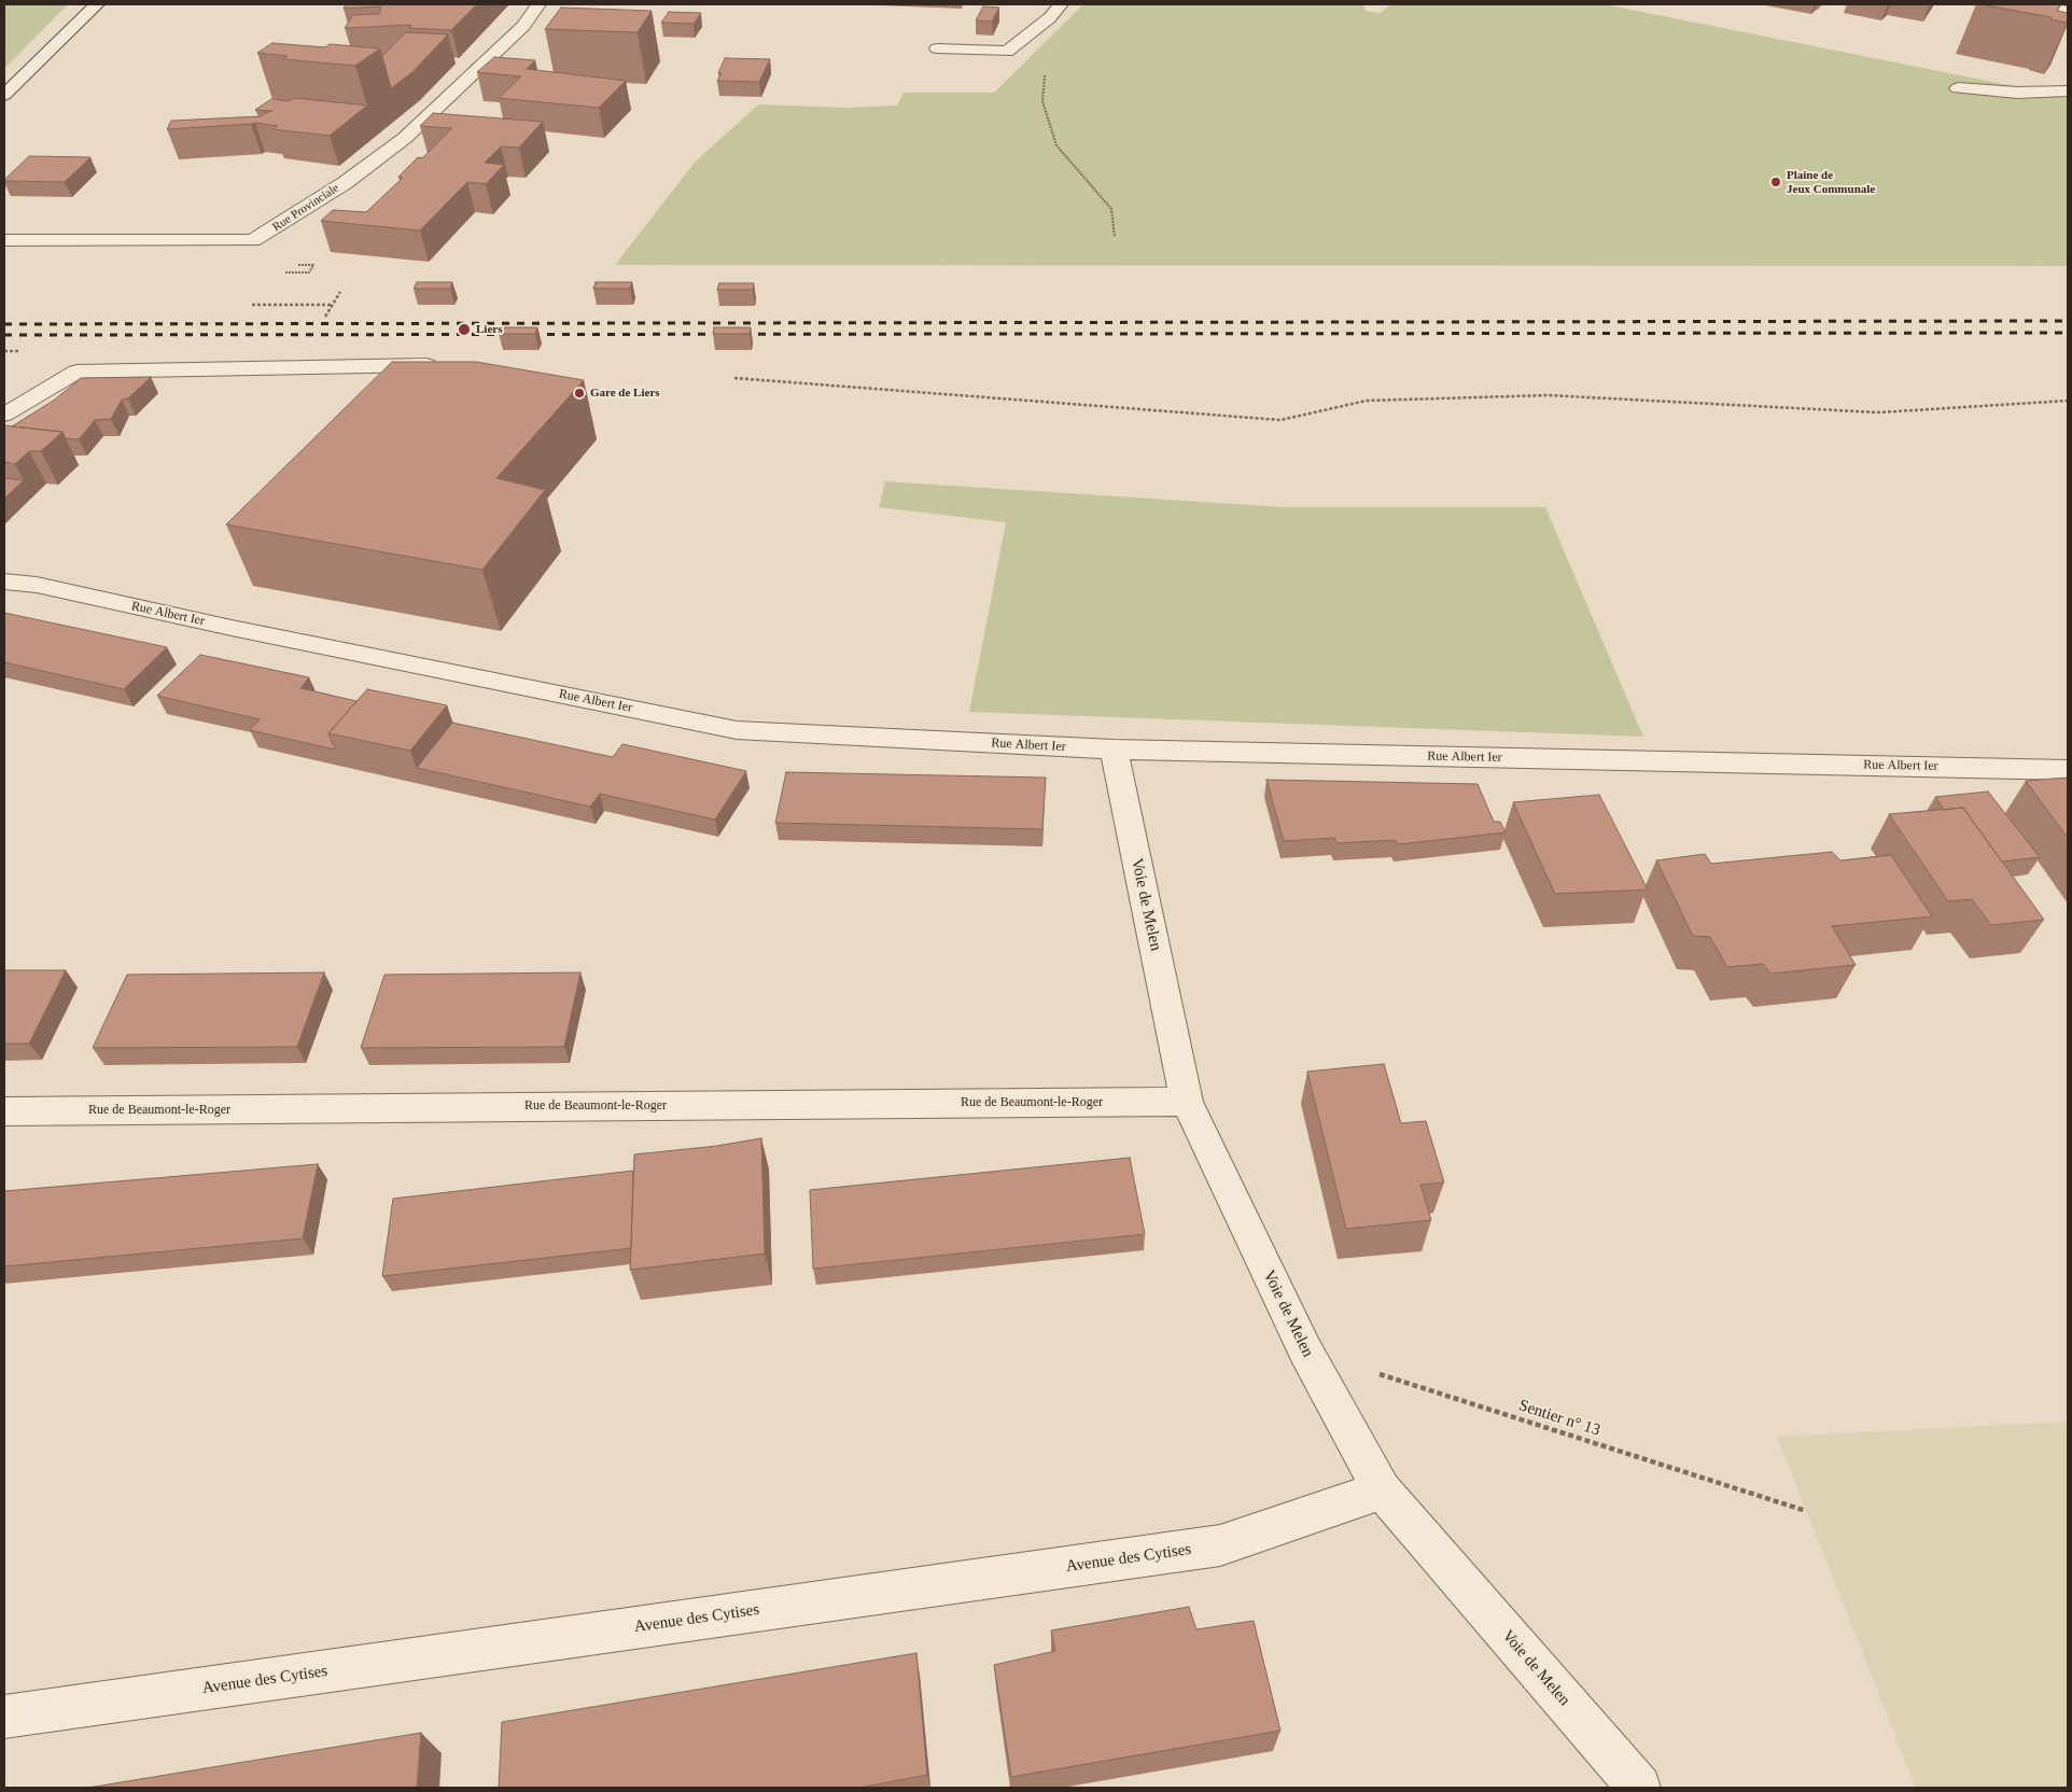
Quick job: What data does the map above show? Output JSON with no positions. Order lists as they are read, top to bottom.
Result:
{
  "streets": {
    "street": [
      "Rue Provinciale",
      "Rue Albert Ier",
      "Voie de Melen",
      "Rue de Beaumont-le-Roger",
      "Avenue des Cytises"
    ],
    "path": ["Sentier n° 13"]
  },
  "crossings": [
    ["Rue Albert Ier", "Voie de Melen"],
    ["Voie de Melen", "Rue de Beaumont-le-Roger"],
    ["Voie de Melen", "Sentier n° 13"],
    ["Voie de Melen", "Avenue des Cytises"]
  ],
  "places": ["Plaine de Jeux Communale", "Liers", "Gare de Liers"]
}
